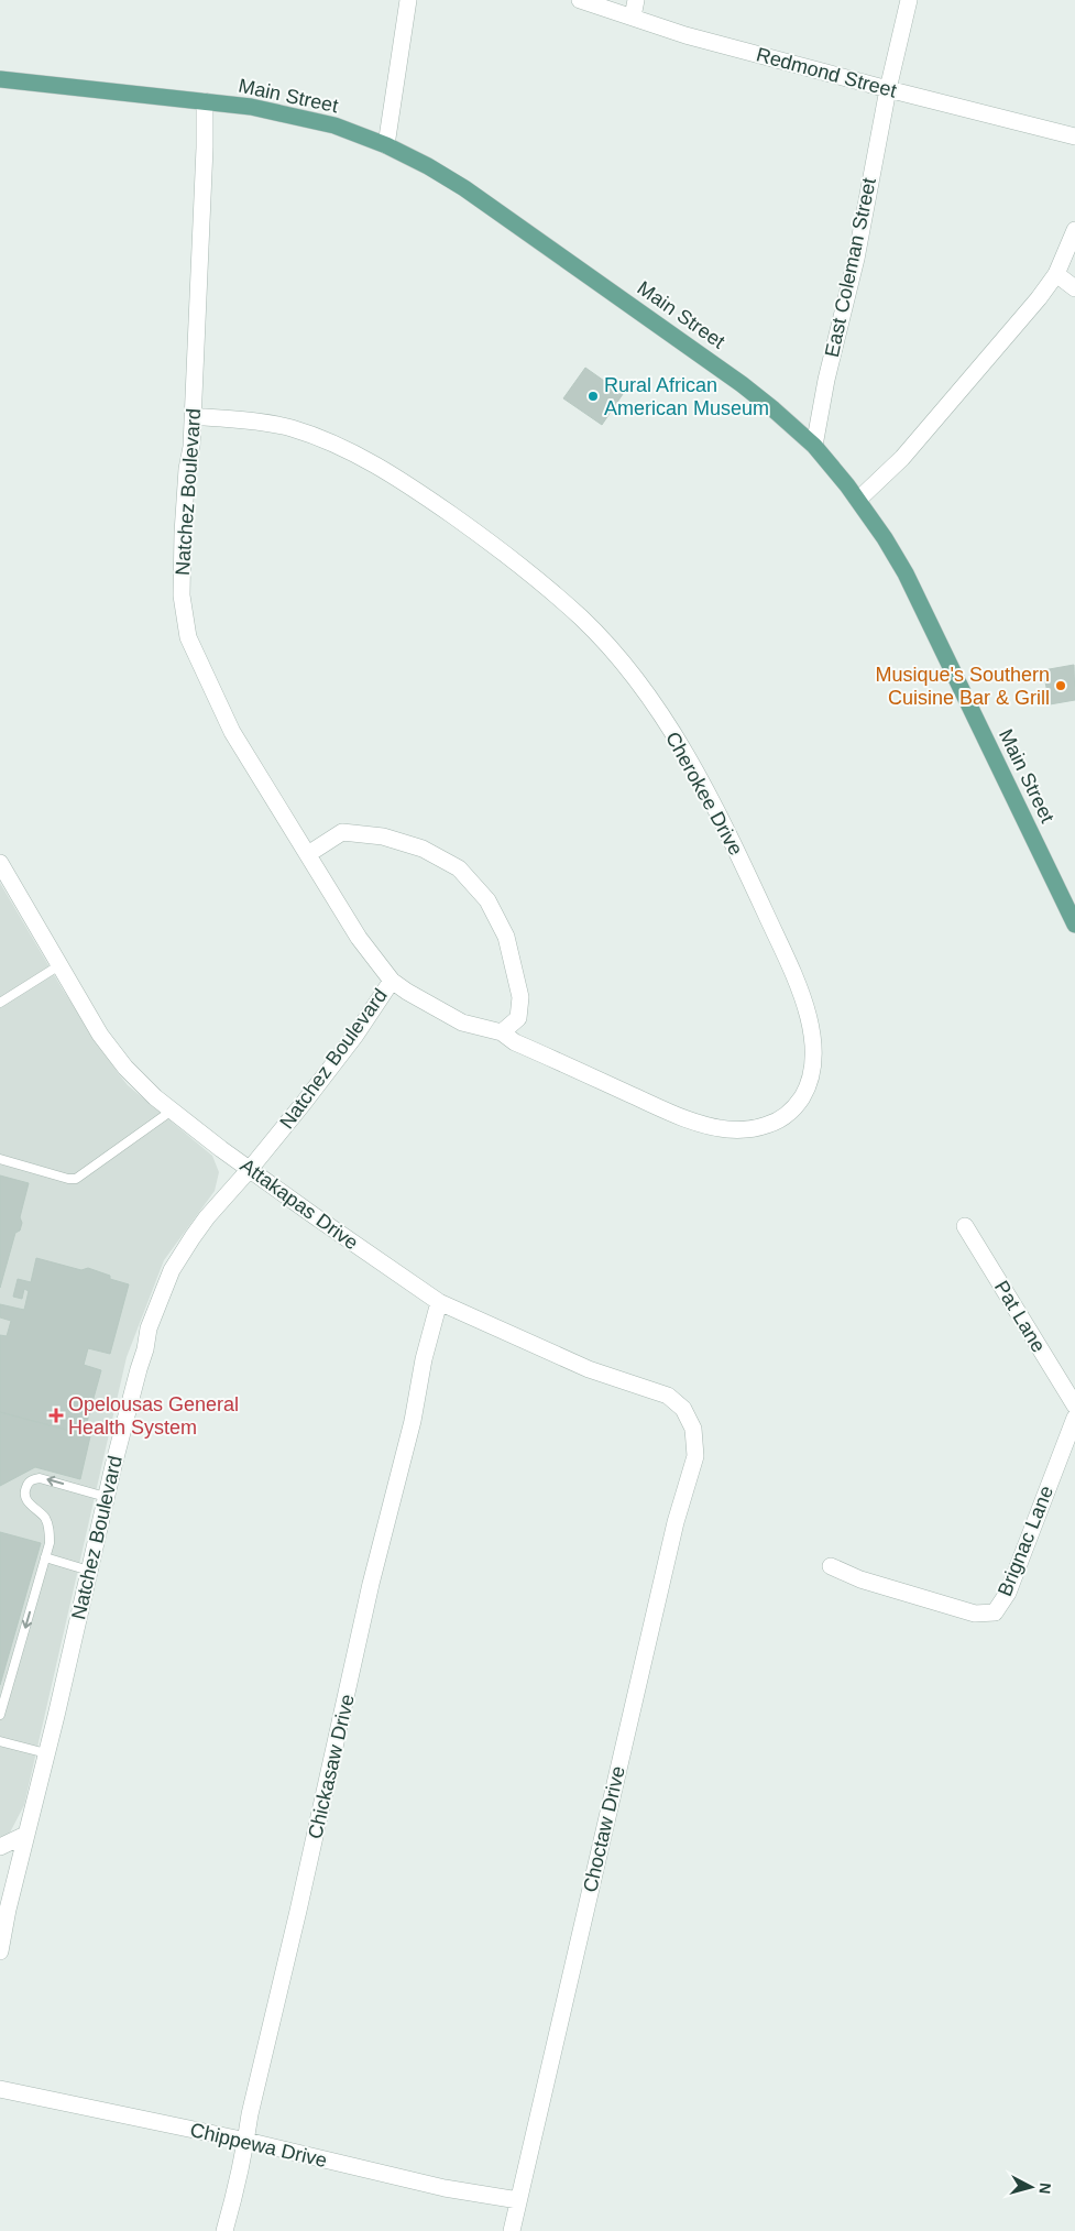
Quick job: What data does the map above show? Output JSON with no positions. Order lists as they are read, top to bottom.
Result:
{
  "streets": {
    "main road": ["Main Street"],
    "street": [
      "Redmond Street",
      "East Coleman Street",
      "Natchez Boulevard",
      "Cherokee Drive",
      "Attakapas Drive",
      "Pat Lane",
      "Brignac Lane",
      "Chickasaw Drive",
      "Choctaw Drive",
      "Chippewa Drive"
    ]
  },
  "crossings": [
    ["Redmond Street", "East Coleman Street"],
    ["Main Street", "East Coleman Street"],
    ["Main Street", "Natchez Boulevard"],
    ["Natchez Boulevard", "Cherokee Drive"],
    ["Natchez Boulevard", "Attakapas Drive"],
    ["Attakapas Drive", "Chickasaw Drive"],
    ["Attakapas Drive", "Choctaw Drive"],
    ["Chickasaw Drive", "Chippewa Drive"],
    ["Choctaw Drive", "Chippewa Drive"]
  ],
  "places": {
    "other": ["Rural African American Museum", "Musique's Southern Cuisine Bar & Grill"],
    "health": ["Opelousas General Health System"]
  },
  "north": "right"
}
